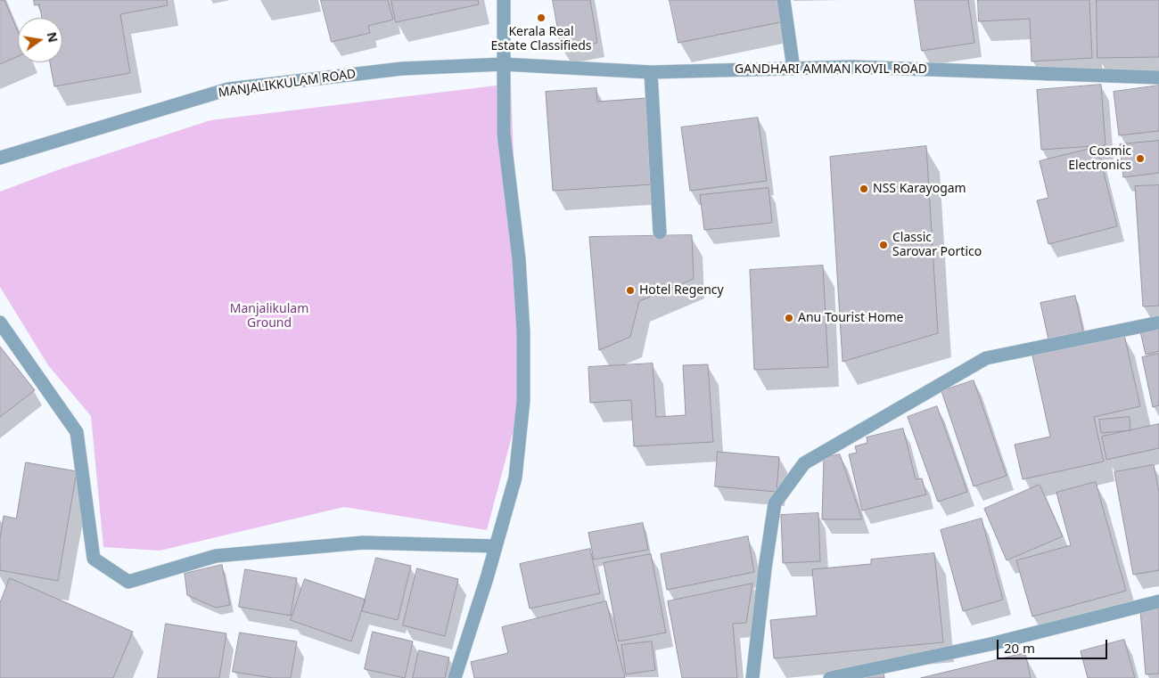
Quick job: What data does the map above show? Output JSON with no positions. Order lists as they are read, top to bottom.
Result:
{
  "streets": {
    "street": ["GANDHARI AMMAN KOVIL ROAD", "MANJALIKKULAM ROAD"]
  },
  "crossings": [
    ["GANDHARI AMMAN KOVIL ROAD", "MANJALIKKULAM ROAD"]
  ],
  "parks": ["Manjalikulam Ground"],
  "places": [
    "Kerala Real Estate Classifieds",
    "Cosmic Electronics",
    "NSS Karayogam",
    "Classic Sarovar Portico",
    "Hotel Regency",
    "Anu Tourist Home"
  ],
  "scale_bar": "20 m",
  "north": "right"
}
